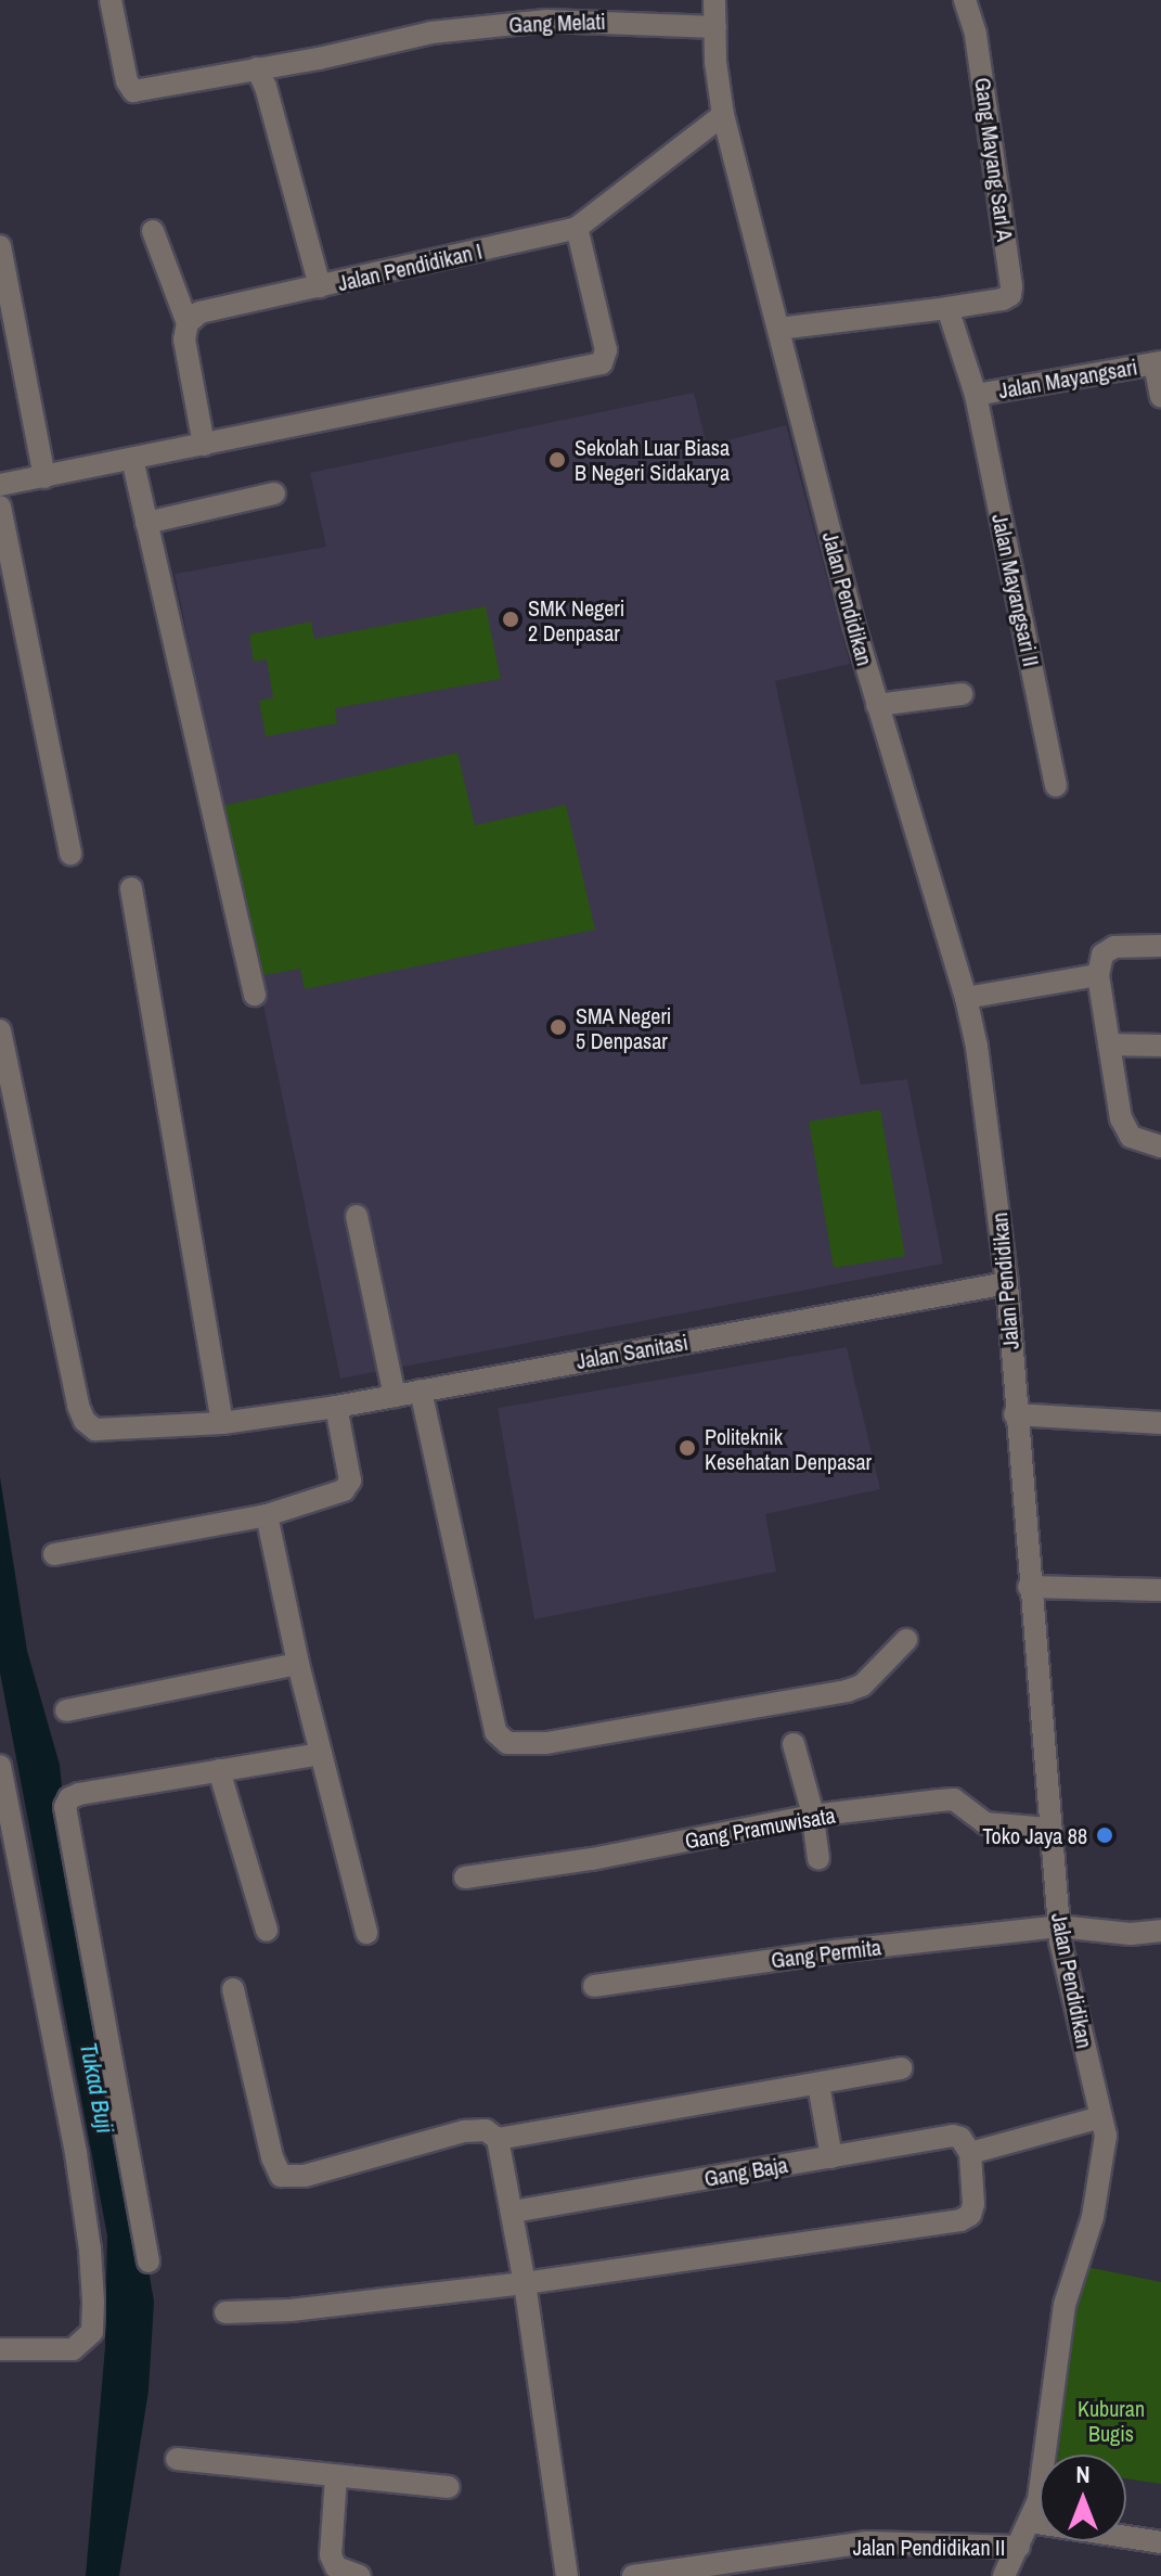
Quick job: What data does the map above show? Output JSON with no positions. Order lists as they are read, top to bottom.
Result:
{
  "streets": {
    "street": [
      "Gang Melati",
      "Gang Mayang SarI A",
      "Jalan Pendidikan I",
      "Jalan Mayangsari",
      "Jalan Mayangsari II",
      "Jalan Pendidikan",
      "Jalan Sanitasi",
      "Gang Pramuwisata",
      "Gang Permita",
      "Gang Baja",
      "Jalan Pendidikan II"
    ]
  },
  "crossings": [
    ["Gang Melati", "Jalan Pendidikan"],
    ["Gang Mayang SarI A", "Jalan Mayangsari"],
    ["Jalan Pendidikan I", "Jalan Pendidikan"],
    ["Jalan Mayangsari", "Jalan Mayangsari II"],
    ["Jalan Pendidikan", "Jalan Sanitasi"],
    ["Jalan Pendidikan", "Gang Pramuwisata"],
    ["Jalan Pendidikan", "Gang Permita"],
    ["Jalan Pendidikan", "Jalan Pendidikan II"]
  ],
  "water": ["Tukad Buji"],
  "parks": ["Kuburan Bugis"],
  "places": [
    "Sekolah Luar Biasa B Negeri Sidakarya",
    "SMK Negeri 2 Denpasar",
    "SMA Negeri 5 Denpasar",
    "Politeknik Kesehatan Denpasar",
    "Toko Jaya 88"
  ],
  "north": "top"
}
